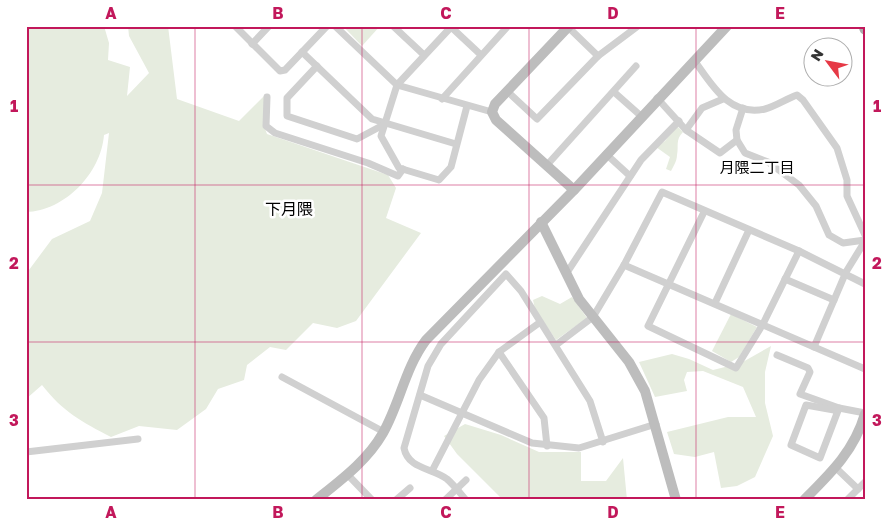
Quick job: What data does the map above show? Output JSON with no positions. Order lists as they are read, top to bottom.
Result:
{
  "districts": ["月隈二丁目", "下月隈"],
  "north": "top left",
  "grid": {
    "columns": [
      "A",
      "B",
      "C",
      "D",
      "E"
    ],
    "rows": ["1", "2", "3"]
  }
}
